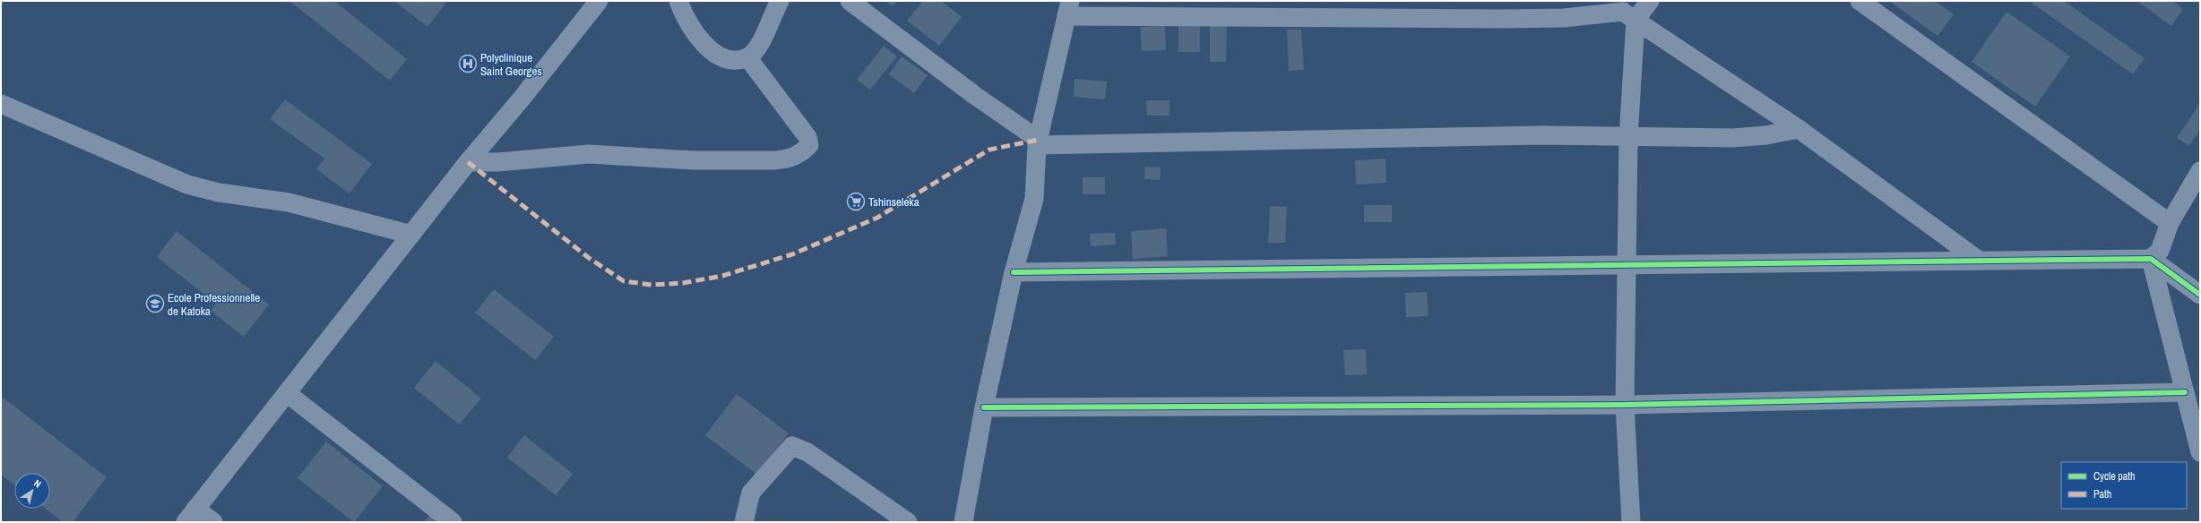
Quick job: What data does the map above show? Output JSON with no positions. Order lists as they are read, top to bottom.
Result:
{
  "places": {
    "hospital": ["Polyclinique Saint Georges"],
    "supermarket": ["Tshinseleka"],
    "school or university": ["Ecole Professionnelle de Katoka"]
  },
  "legend": ["Cycle path", "Path"],
  "north": "top right"
}
